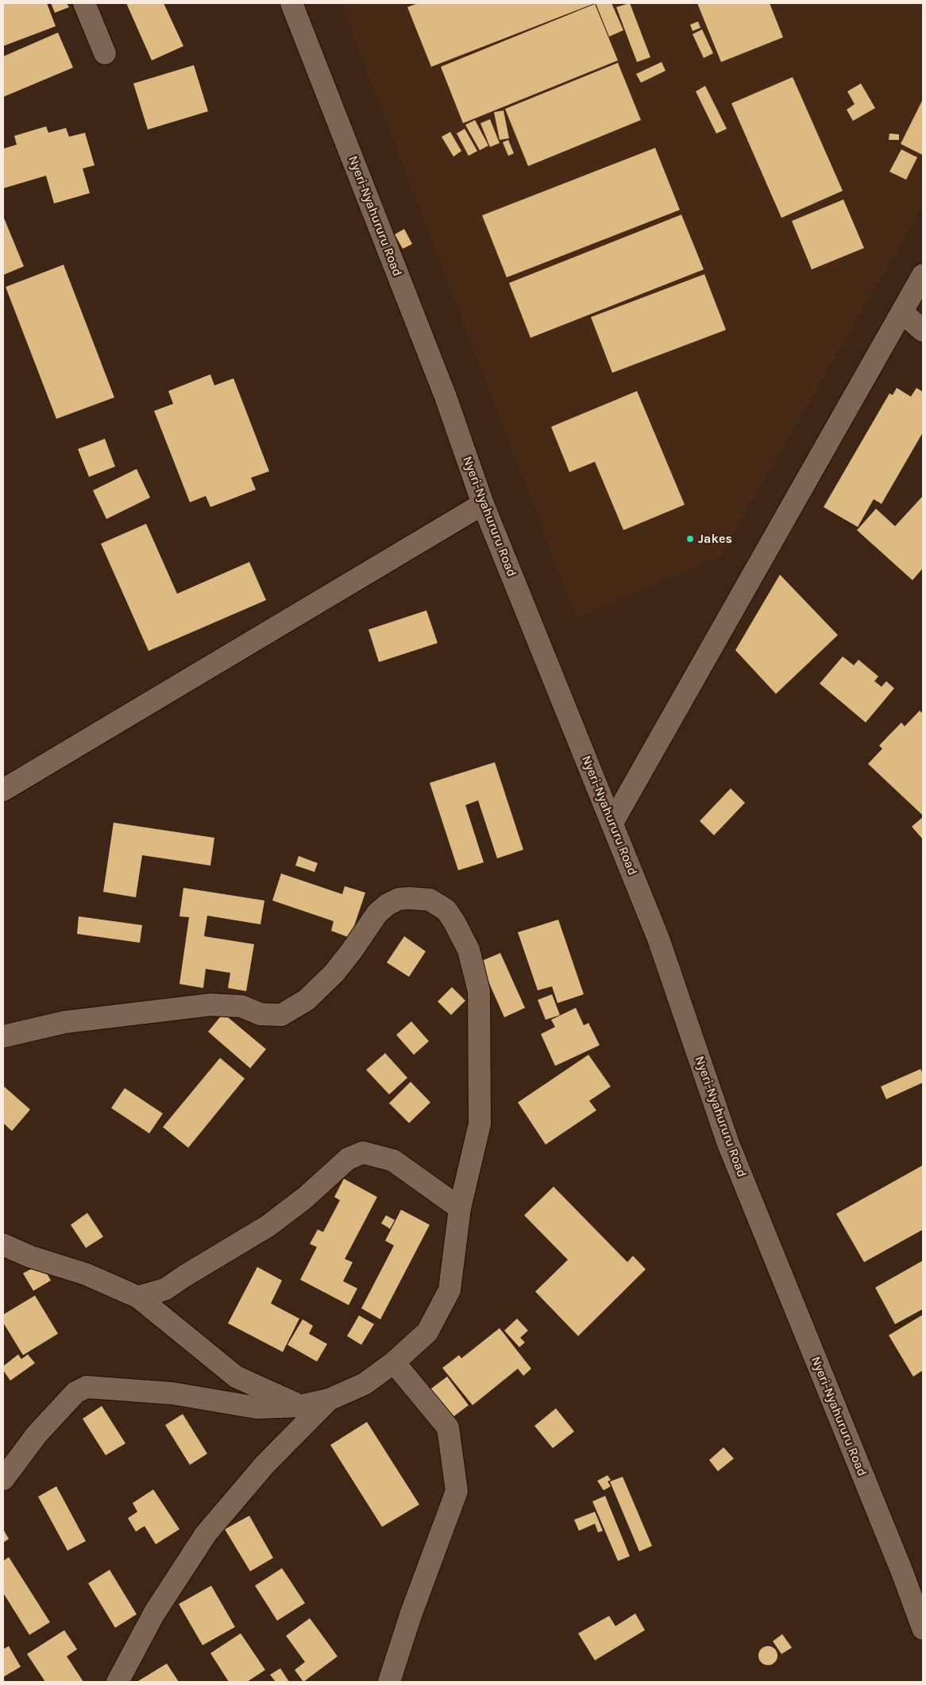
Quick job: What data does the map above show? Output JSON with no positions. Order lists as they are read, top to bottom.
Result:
{
  "streets": {
    "street": ["Nyeri-Nyahururu Road"]
  },
  "places": ["Jakes"]
}
